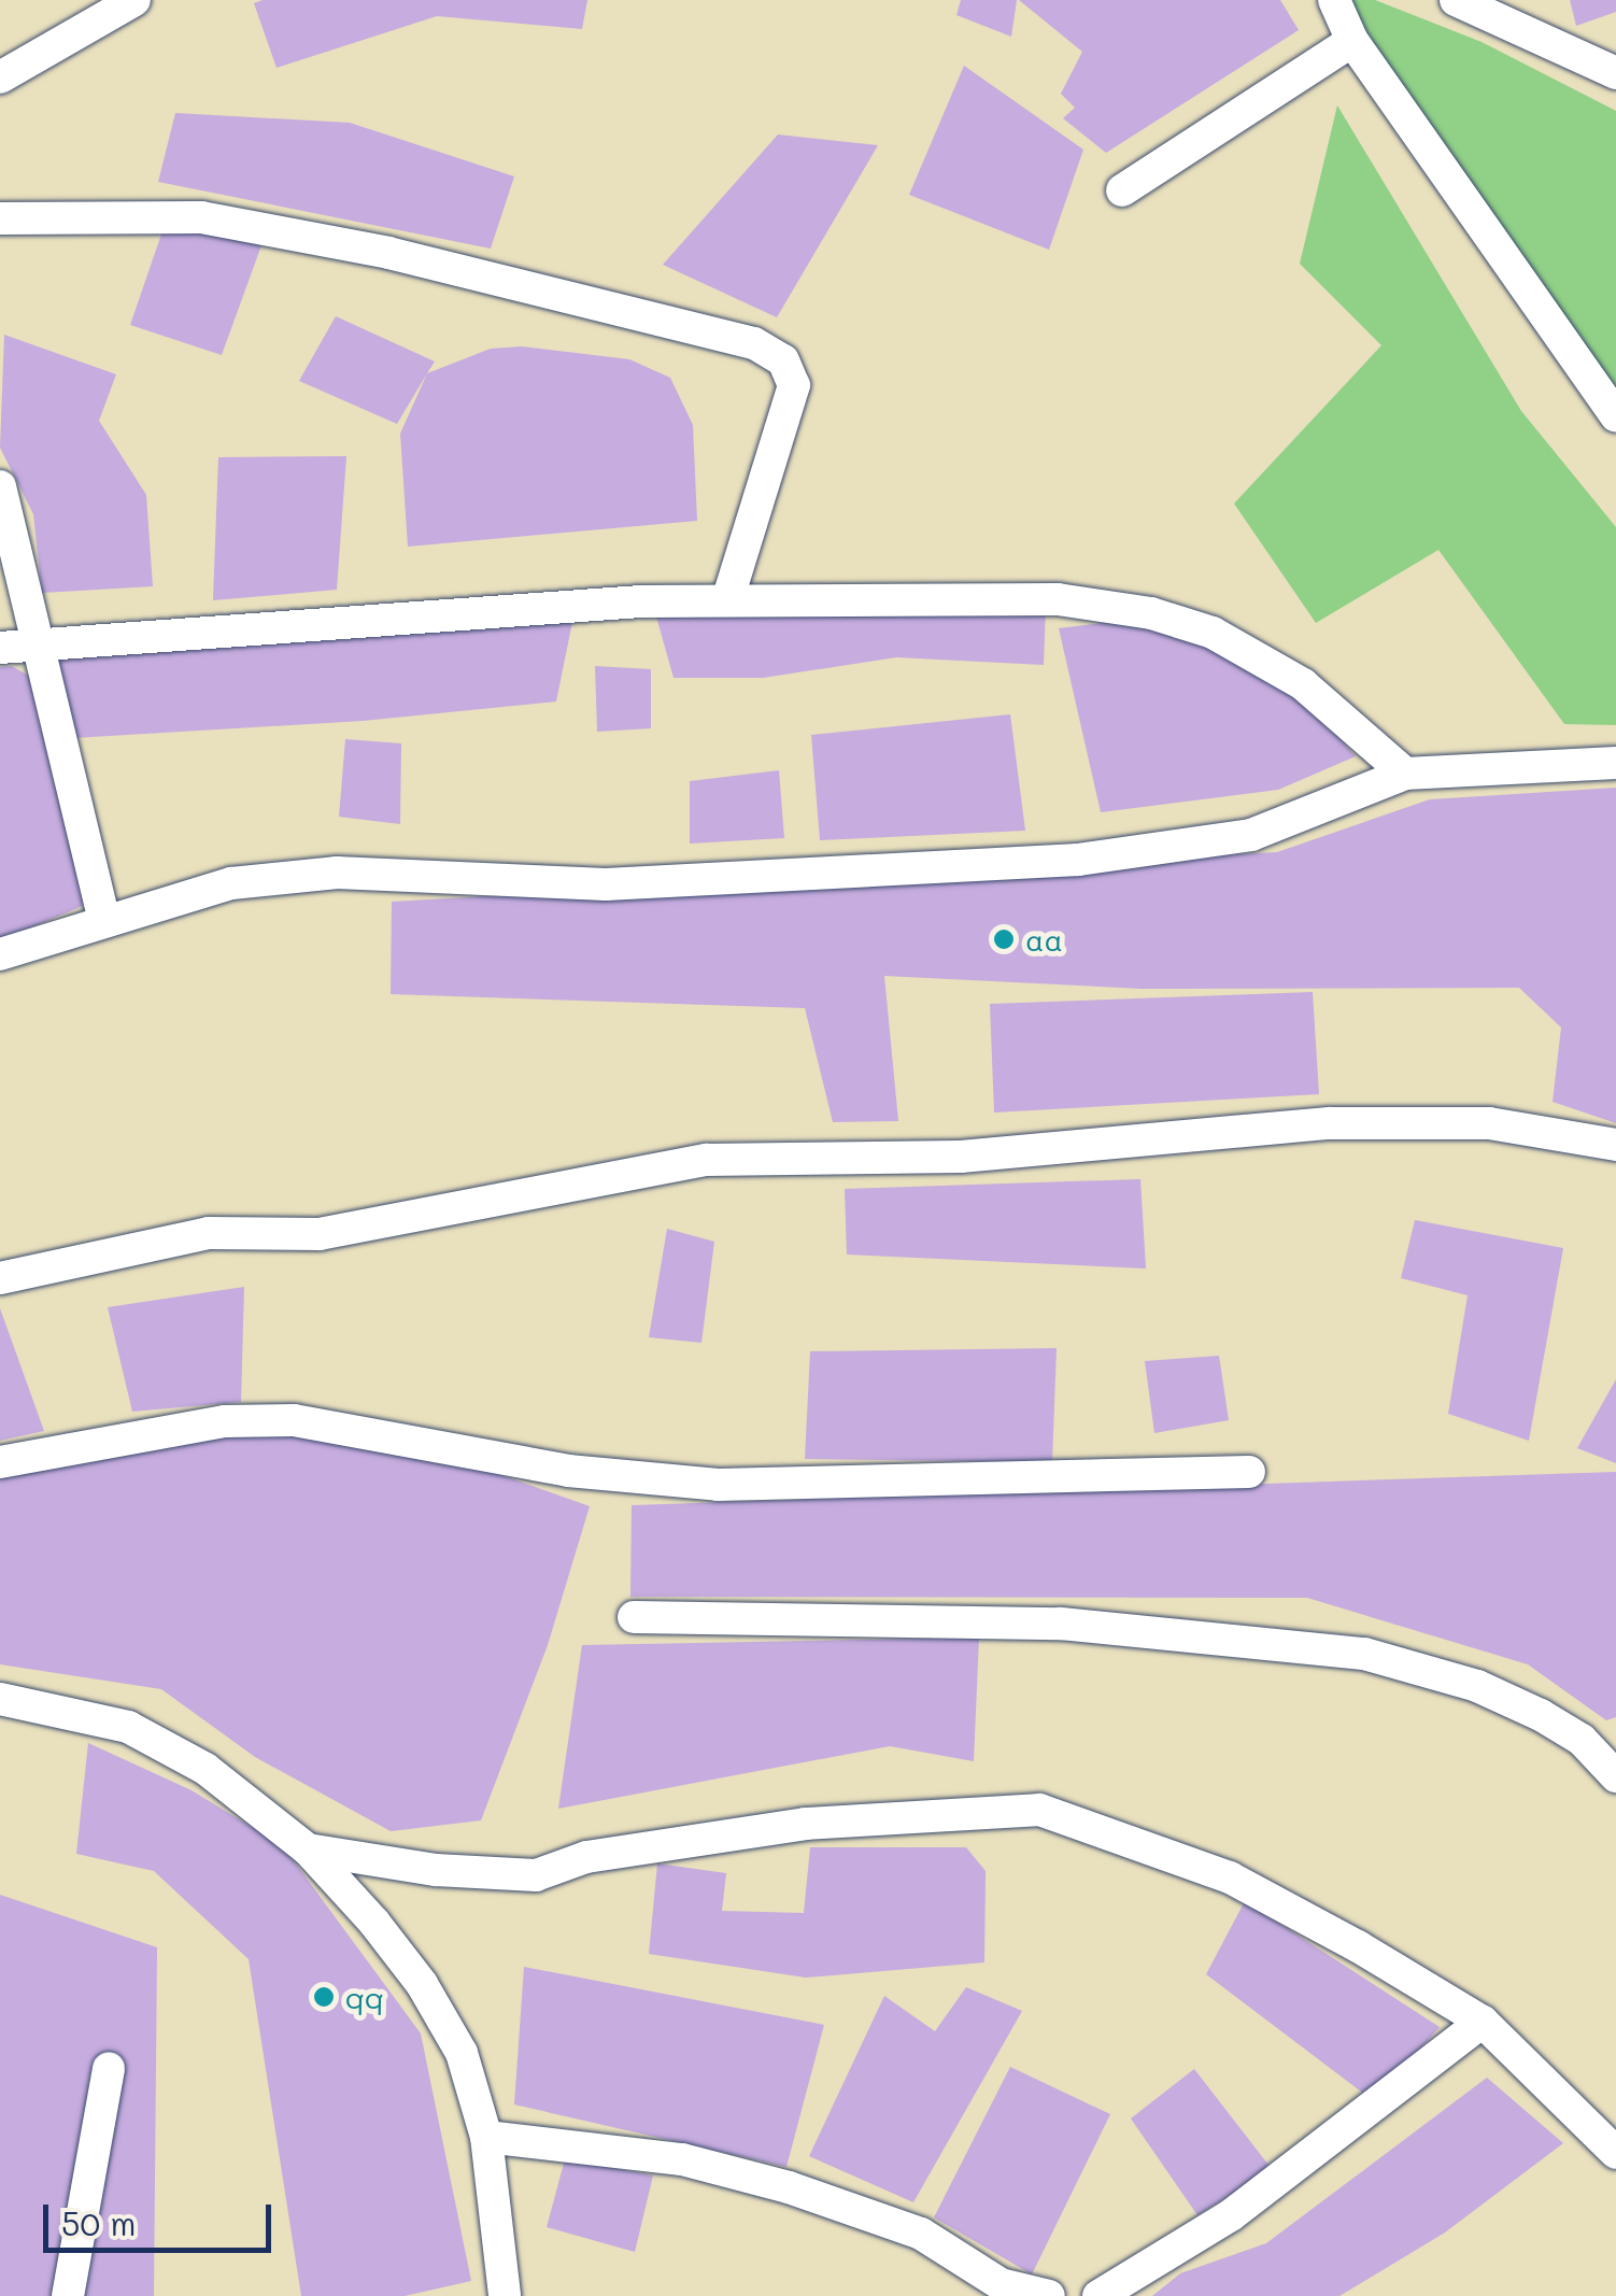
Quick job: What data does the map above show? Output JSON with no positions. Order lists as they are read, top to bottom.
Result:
{
  "places": ["aa", "qq"],
  "scale_bar": "50 m"
}
